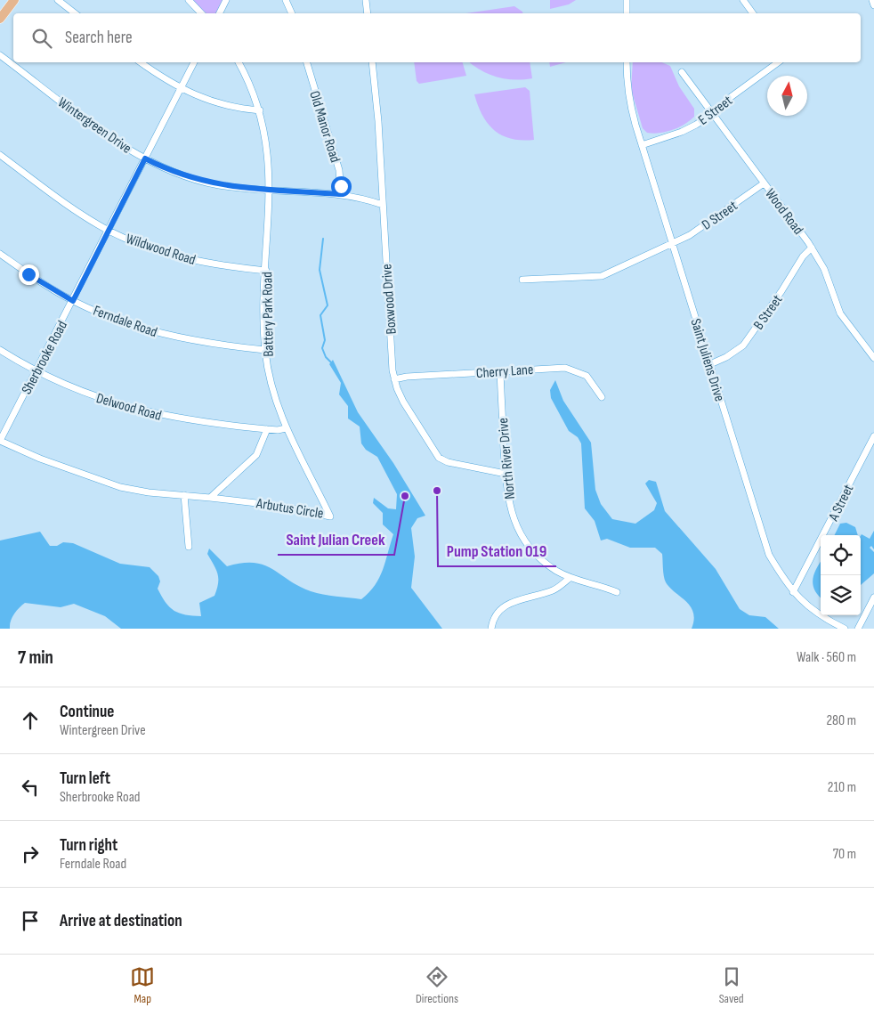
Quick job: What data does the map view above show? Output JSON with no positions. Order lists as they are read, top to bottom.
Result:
{
  "streets": {
    "street": [
      "E Street",
      "Wintergreen Drive",
      "Old Manor Road",
      "Wood Road",
      "D Street",
      "Wildwood Road",
      "Boxwood Drive",
      "B Street",
      "Battery Park Road",
      "Ferndale Road",
      "Sherbrooke Road",
      "Saint Juliens Drive",
      "Cherry Lane",
      "Delwood Road",
      "North River Drive",
      "A Street",
      "Arbutus Circle"
    ]
  },
  "crossings": [
    ["E Street", "Wood Road"],
    ["E Street", "Saint Juliens Drive"],
    ["Wintergreen Drive", "Old Manor Road"],
    ["Wintergreen Drive", "Boxwood Drive"],
    ["Wintergreen Drive", "Battery Park Road"],
    ["Wintergreen Drive", "Sherbrooke Road"],
    ["Wood Road", "D Street"],
    ["Wood Road", "B Street"],
    ["D Street", "Saint Juliens Drive"],
    ["Wildwood Road", "Battery Park Road"],
    ["Wildwood Road", "Sherbrooke Road"],
    ["Boxwood Drive", "Cherry Lane"],
    ["Boxwood Drive", "North River Drive"],
    ["B Street", "Saint Juliens Drive"],
    ["Battery Park Road", "Ferndale Road"],
    ["Battery Park Road", "Arbutus Circle"],
    ["Ferndale Road", "Sherbrooke Road"],
    ["Sherbrooke Road", "Delwood Road"],
    ["Saint Juliens Drive", "A Street"],
    ["Cherry Lane", "North River Drive"]
  ],
  "places": ["Pump Station 019", "Saint Julian Creek"],
  "north": "top",
  "page": {
    "search": "Search here",
    "heading": ["7 min", "Walk · 560 m"],
    "list": [
      ["Continue", "Wintergreen Drive", "280 m"],
      ["Turn left", "Sherbrooke Road", "210 m"],
      ["Turn right", "Ferndale Road", "70 m"],
      "Arrive at destination"
    ],
    "nav": ["Map", "Directions", "Saved"]
  }
}
